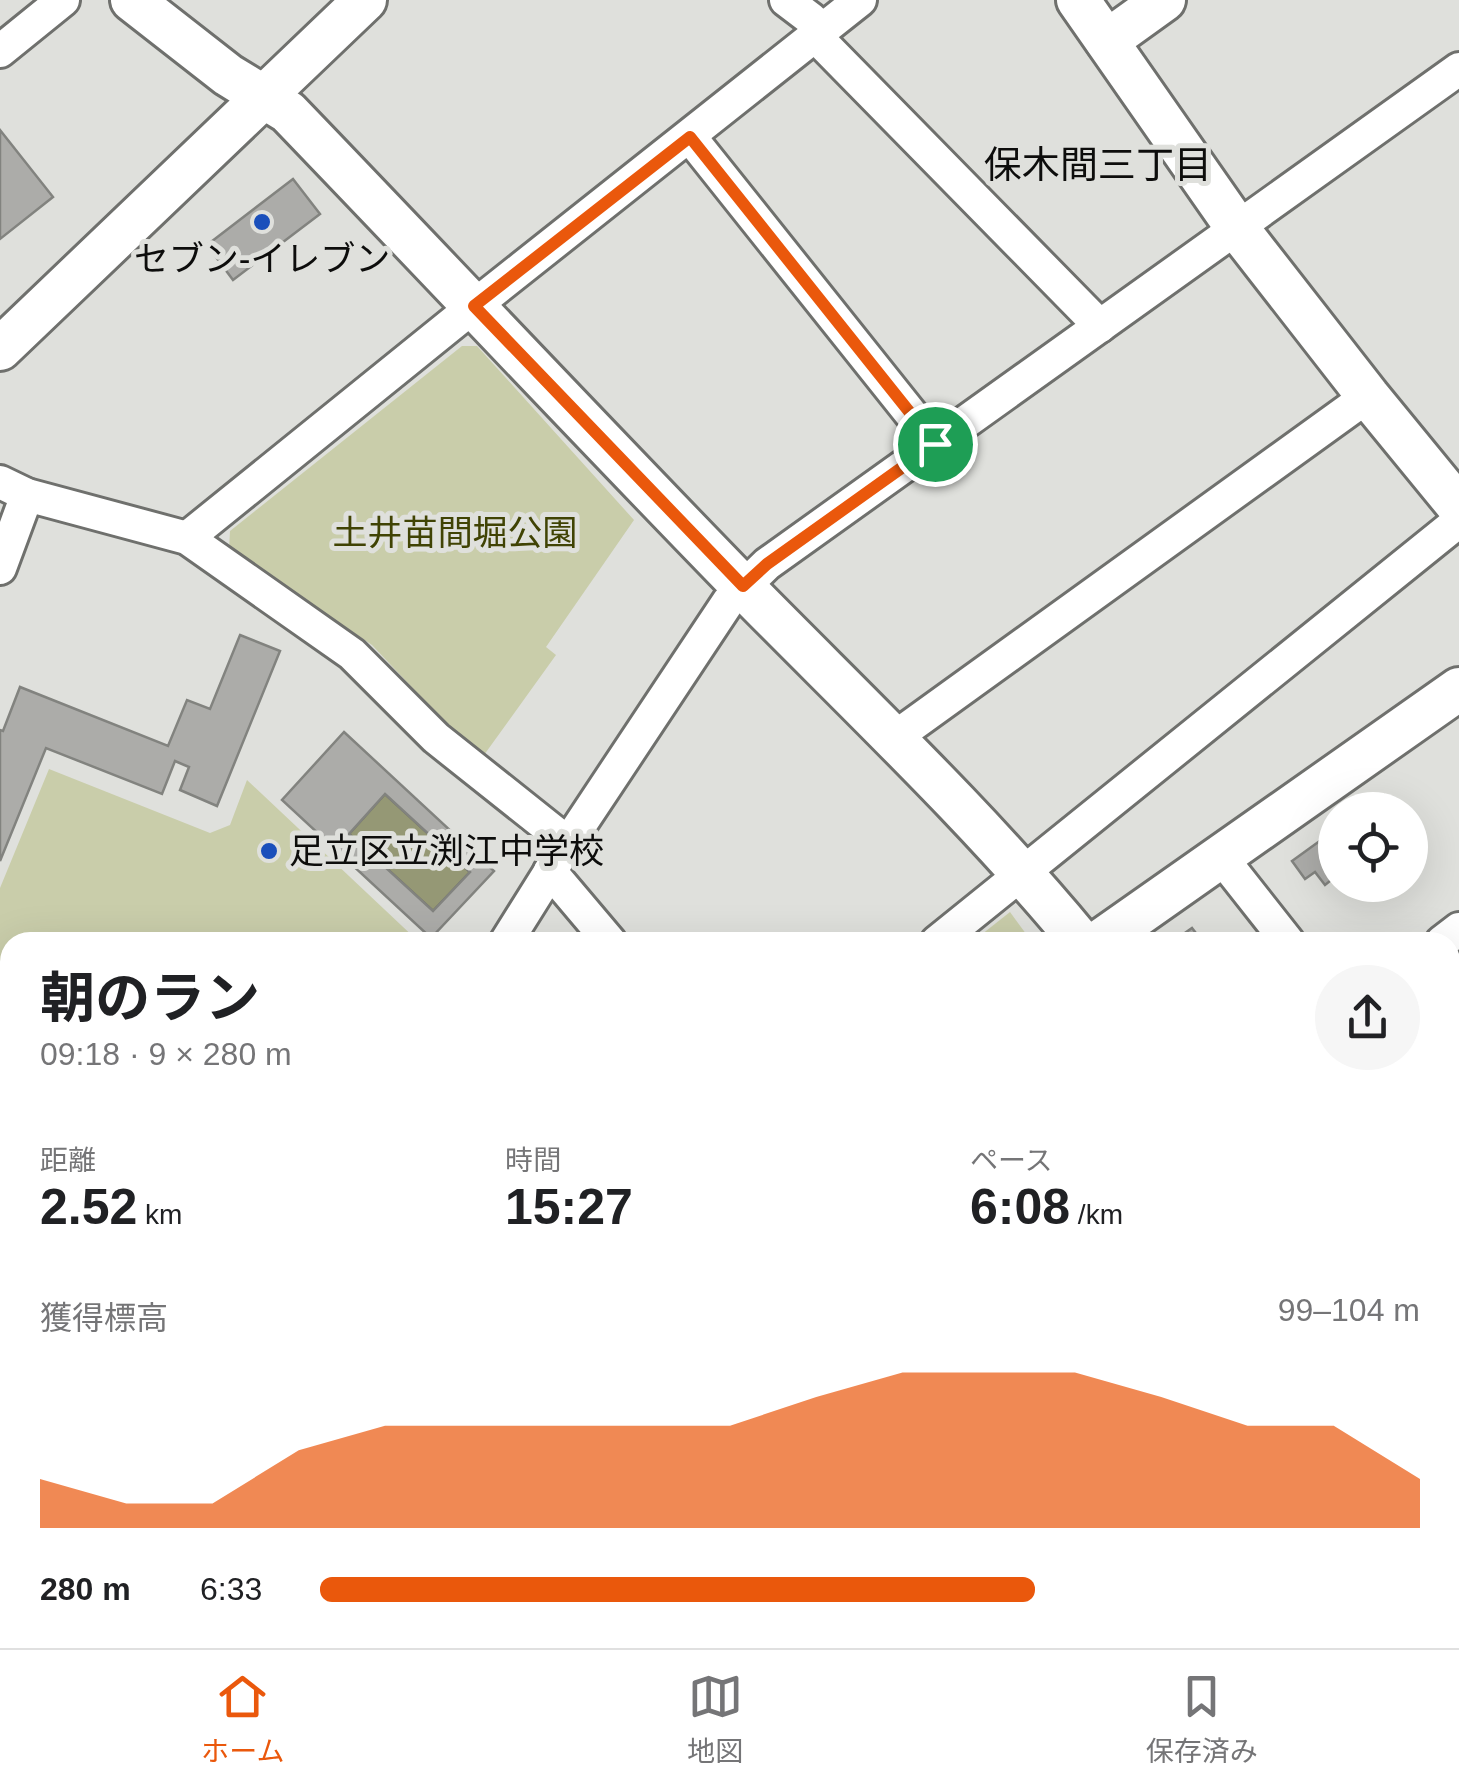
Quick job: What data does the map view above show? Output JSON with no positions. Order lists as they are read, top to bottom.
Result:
{
  "districts": ["保木間三丁目"],
  "parks": ["土井苗間堀公園"],
  "places": ["セブン-イレブン", "足立区立渕江中学校"],
  "page": {
    "heading": ["朝のラン", "09:18 · 9 × 280 m"],
    "stats": [
      ["距離", "2.52 km"],
      ["時間", "15:27"],
      ["ペース", "6:08 /km"]
    ],
    "chart": ["獲得標高", "99–104 m"],
    "list": [
      {
        "name": "280 m",
        "note": "6:33"
      }
    ],
    "tabs": ["ホーム", "地図", "保存済み"]
  }
}
